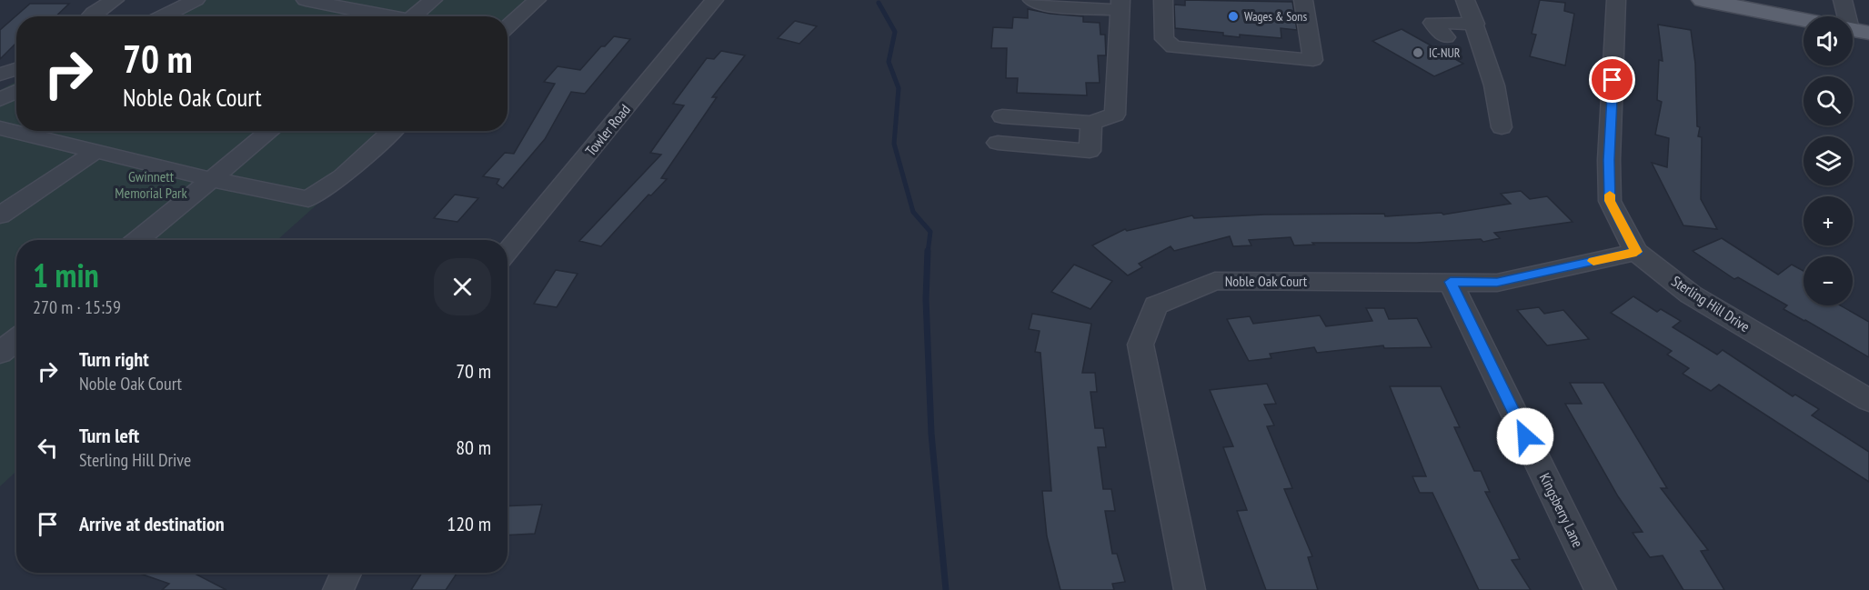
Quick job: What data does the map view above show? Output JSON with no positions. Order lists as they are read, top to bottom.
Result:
{
  "streets": {
    "street": [
      "Towler Road",
      "Noble Oak Court",
      "Sterling Hill Drive",
      "Kingsberry Lane"
    ]
  },
  "crossings": [
    ["Noble Oak Court", "Sterling Hill Drive"],
    ["Noble Oak Court", "Kingsberry Lane"]
  ],
  "parks": ["Gwinnett Memorial Park"],
  "places": ["Wages & Sons", "IC-NUR"],
  "page": {
    "map_buttons": ["+", "−"],
    "turn": ["70 m", "Noble Oak Court"],
    "heading": ["1 min", "270 m · 15:59"],
    "list": [
      {
        "name": "Turn right",
        "note": "Noble Oak Court",
        "value": "70 m"
      },
      {
        "name": "Turn left",
        "note": "Sterling Hill Drive",
        "value": "80 m"
      },
      {
        "name": "Arrive at destination",
        "value": "120 m"
      }
    ]
  }
}
